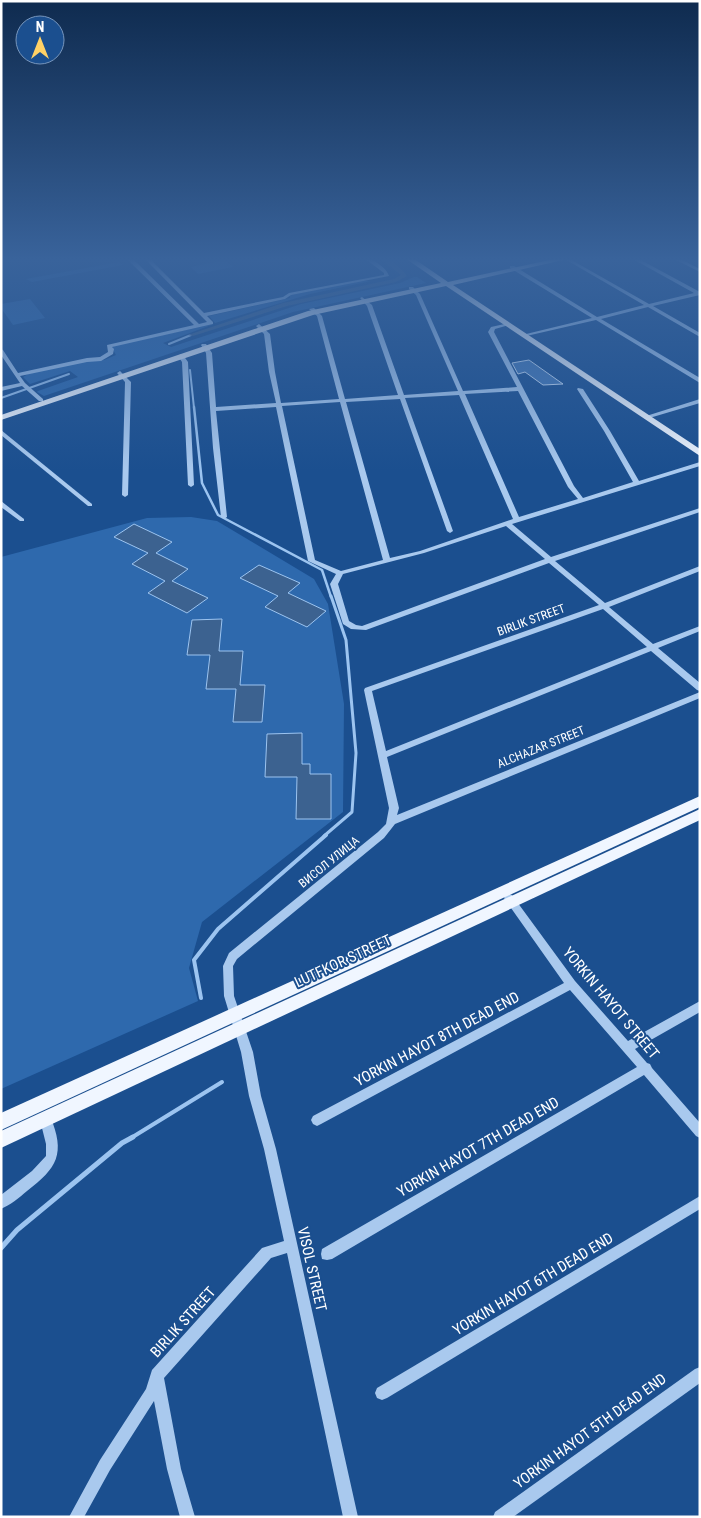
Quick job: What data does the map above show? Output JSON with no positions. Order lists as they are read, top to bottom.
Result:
{
  "streets": {
    "main road": ["LUTFKOR STREET"],
    "street": [
      "BIRLIK STREET",
      "ALCHAZAR STREET",
      "ВИСОЛ УЛИЦА",
      "YORKIN HAYOT STREET",
      "YORKIN HAYOT 8TH DEAD END",
      "YORKIN HAYOT 7TH DEAD END",
      "VISOL STREET",
      "YORKIN HAYOT 6TH DEAD END",
      "YORKIN HAYOT 5TH DEAD END"
    ]
  },
  "crossings": [
    ["BIRLIK STREET", "VISOL STREET"],
    ["ALCHAZAR STREET", "ВИСОЛ УЛИЦА"],
    ["ВИСОЛ УЛИЦА", "LUTFKOR STREET"],
    ["ВИСОЛ УЛИЦА", "VISOL STREET"],
    ["LUTFKOR STREET", "YORKIN HAYOT STREET"],
    ["LUTFKOR STREET", "VISOL STREET"],
    ["YORKIN HAYOT STREET", "YORKIN HAYOT 8TH DEAD END"],
    ["YORKIN HAYOT STREET", "YORKIN HAYOT 7TH DEAD END"]
  ],
  "north": "top"
}
